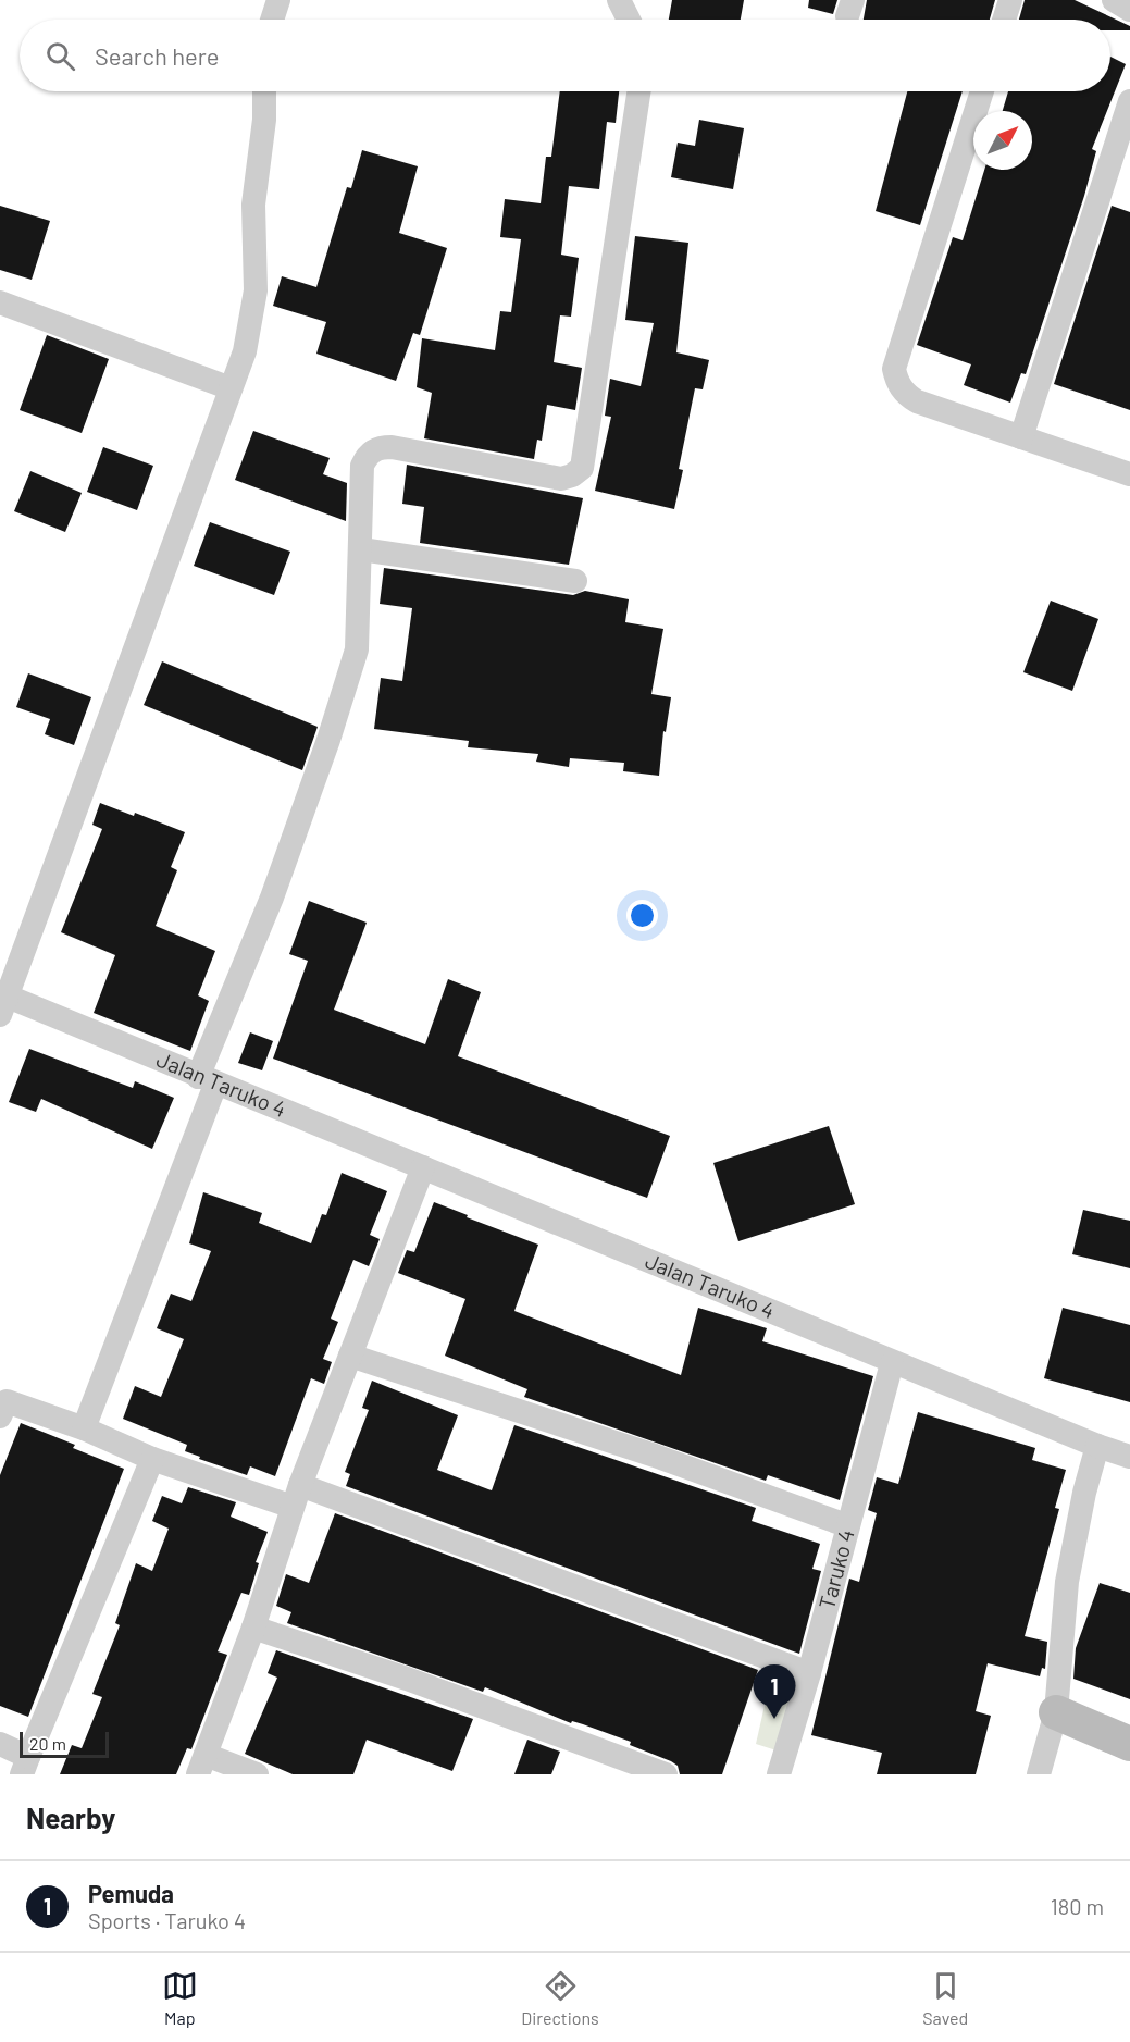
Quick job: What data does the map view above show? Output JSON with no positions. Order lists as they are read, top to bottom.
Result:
{
  "streets": {
    "street": ["Jalan Taruko 4", "Taruko 4"]
  },
  "crossings": [
    ["Jalan Taruko 4", "Taruko 4"]
  ],
  "scale_bar": "20 m",
  "north": "top right",
  "page": {
    "search": "Search here",
    "pins": "1",
    "scale": "20 m",
    "heading": "Nearby",
    "list": [
      {
        "mark": "1",
        "name": "Pemuda",
        "note": "Sports · Taruko 4",
        "value": "180 m"
      }
    ],
    "nav": ["Map", "Directions", "Saved"]
  }
}
